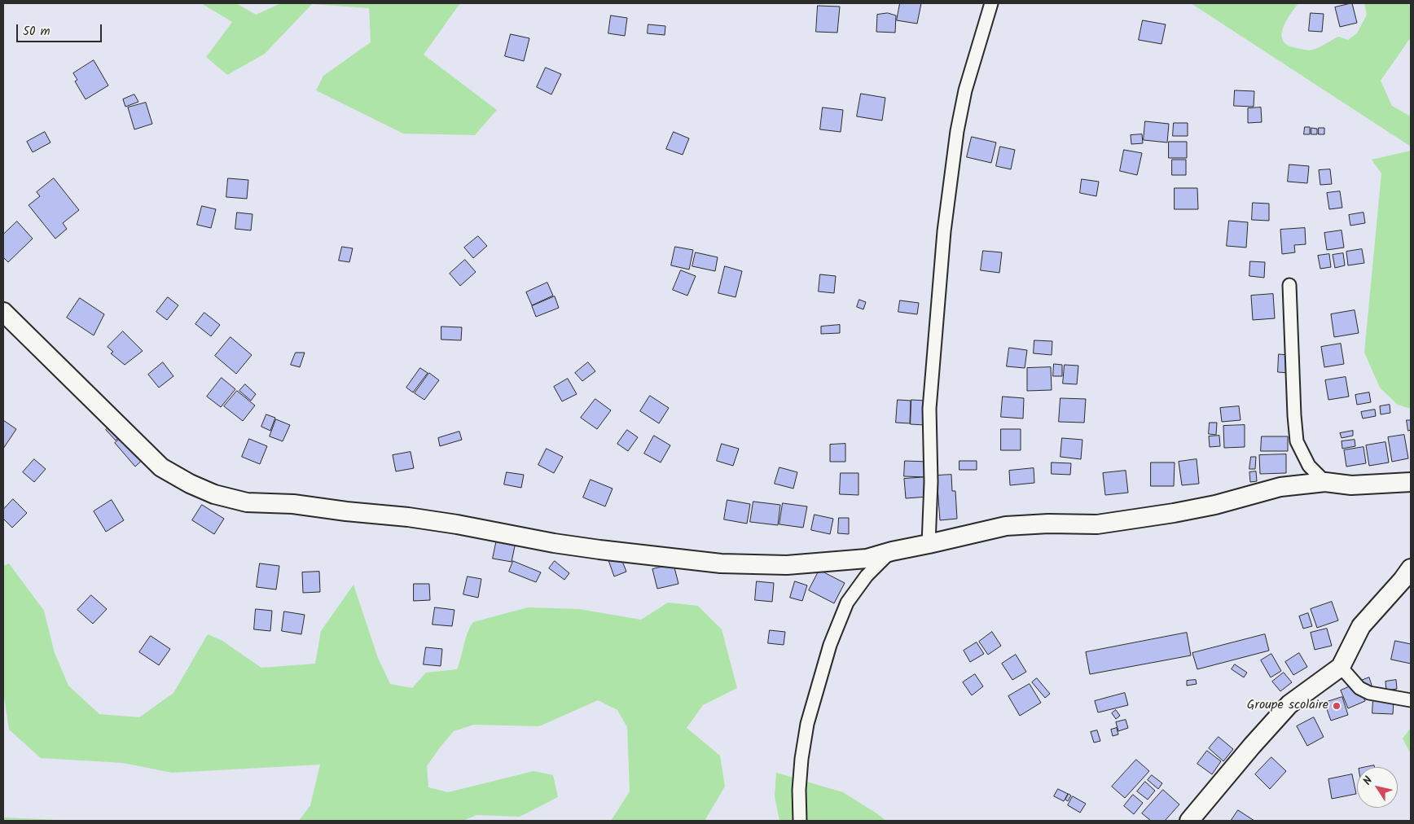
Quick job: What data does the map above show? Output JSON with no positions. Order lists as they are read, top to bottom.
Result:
{
  "places": ["Groupe scolaire"],
  "scale_bar": "50 m",
  "north": "top left"
}
